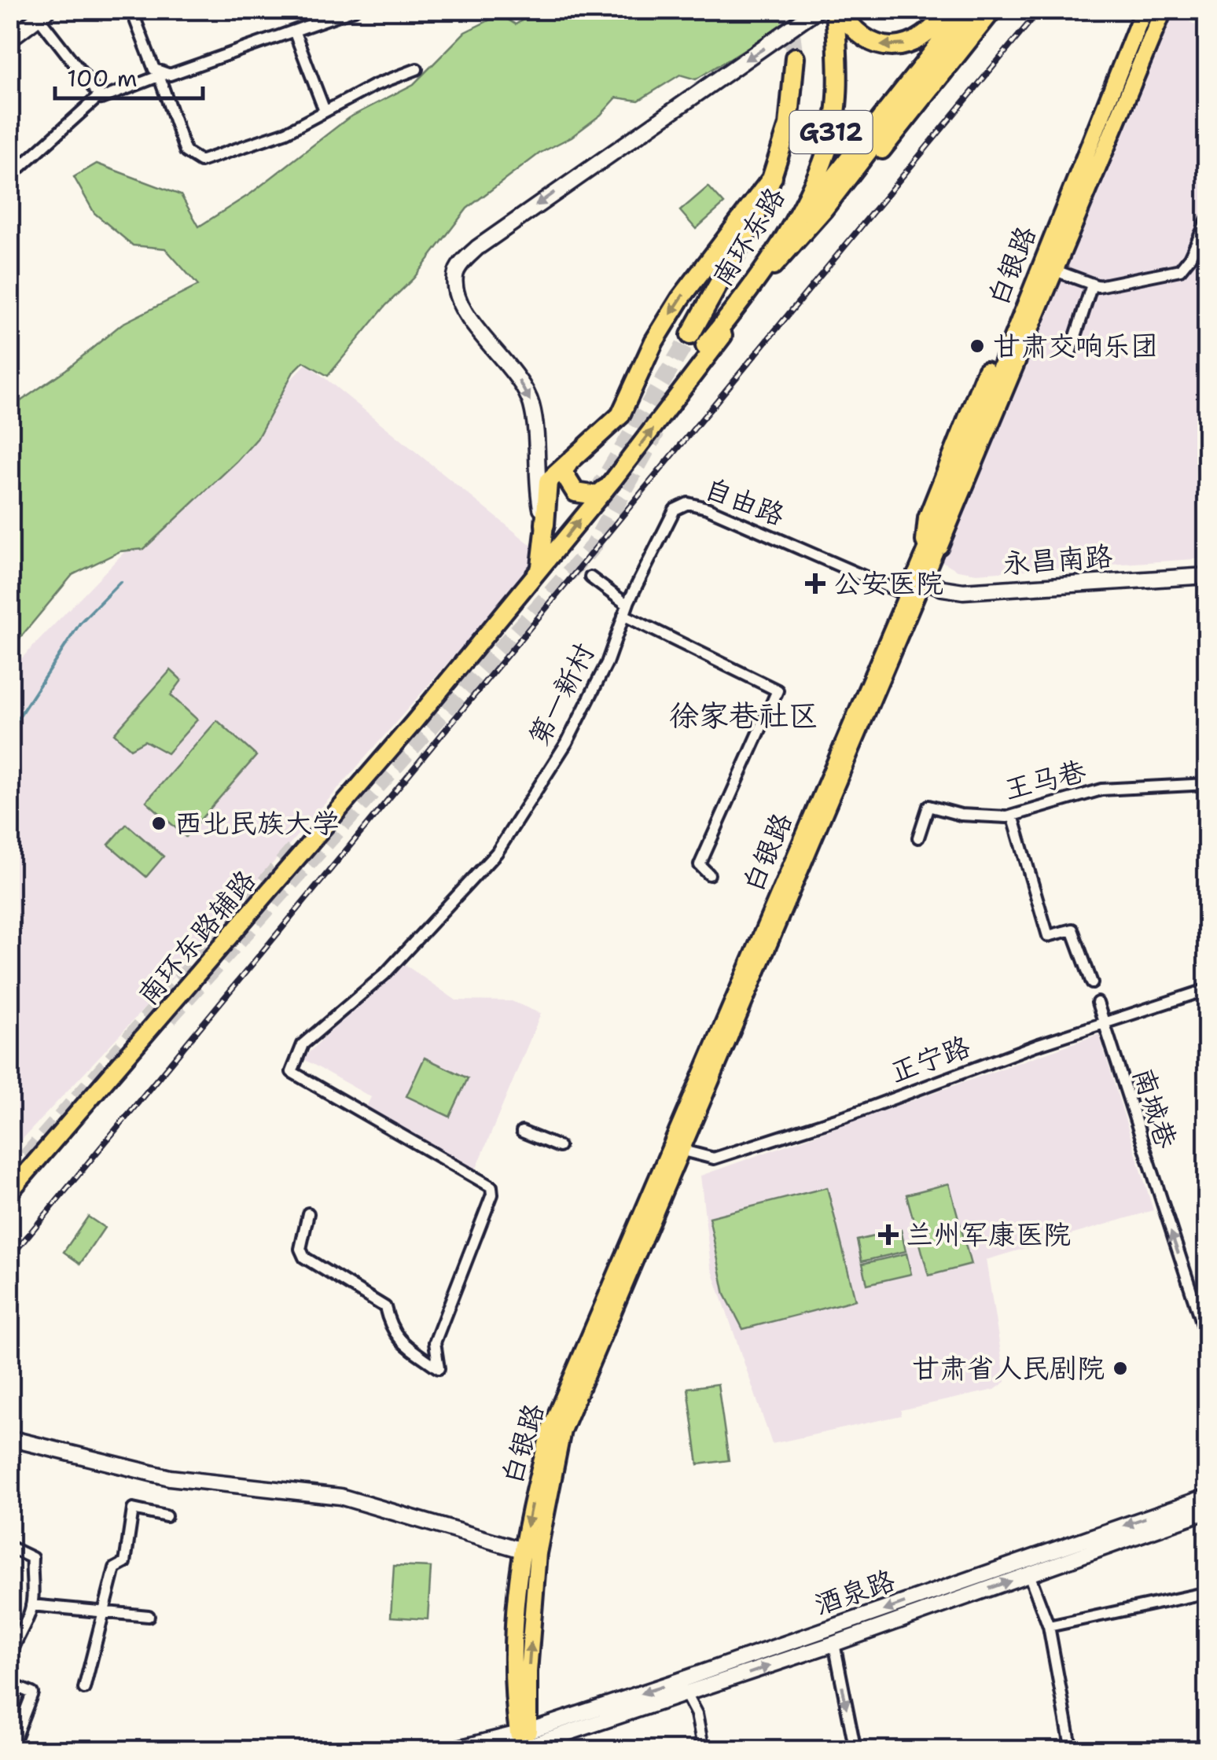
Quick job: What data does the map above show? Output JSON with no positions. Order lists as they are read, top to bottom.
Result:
{
  "streets": {
    "highway": ["G312", "南环东路"],
    "main road": [
      "白银路",
      "永昌南路",
      "南环东路辅路",
      "酒泉路"
    ],
    "street": [
      "自由路",
      "第一新村",
      "王马巷",
      "正宁路",
      "南城巷"
    ]
  },
  "crossings": [
    ["白银路", "自由路"],
    ["白银路", "永昌南路"],
    ["白银路", "正宁路"],
    ["白银路", "酒泉路"],
    ["自由路", "第一新村"],
    ["正宁路", "南城巷"]
  ],
  "one_way": ["南环东路辅路", "南城巷"],
  "districts": ["徐家巷社区"],
  "places": {
    "other": ["甘肃交响乐团", "西北民族大学", "甘肃省人民剧院"],
    "health": ["公安医院", "兰州军康医院"]
  },
  "scale_bar": "100 m"
}
